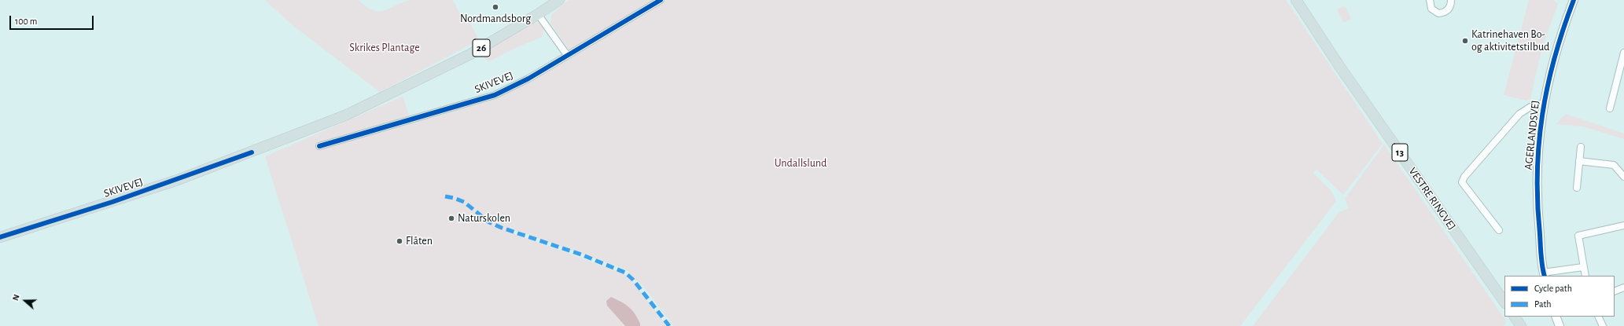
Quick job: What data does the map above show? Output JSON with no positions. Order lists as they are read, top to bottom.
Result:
{
  "streets": {
    "main road": [
      "26",
      "SKIVEVEJ",
      "13",
      "VESTRE RINGVEJ"
    ],
    "street": ["AGERLANDSVEJ"]
  },
  "parks": ["Skrikes Plantage", "Undallslund"],
  "places": [
    "Nordmandsborg",
    "Katrinehaven Bo- og aktivitetstilbud",
    "Naturskolen",
    "Flåten"
  ],
  "legend": ["Cycle path", "Path"],
  "scale_bar": "100 m",
  "north": "left"
}
